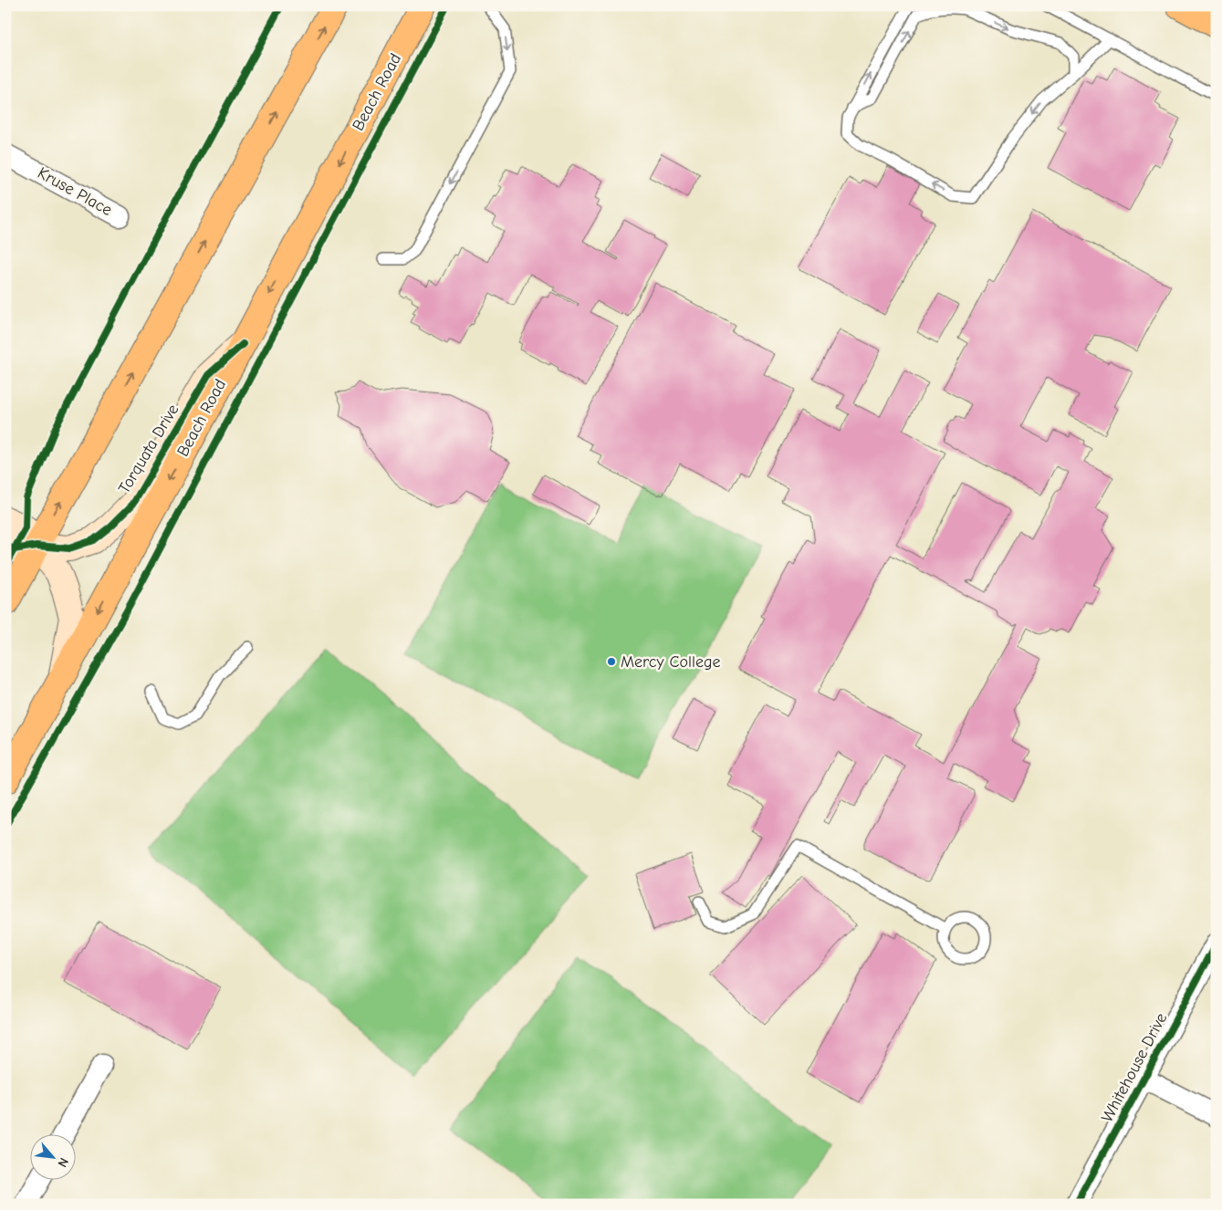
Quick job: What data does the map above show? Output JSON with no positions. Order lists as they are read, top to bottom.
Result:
{
  "streets": {
    "main road": ["Beach Road"],
    "street": ["Kruse Place", "Torquata Drive", "Whitehouse Drive"]
  },
  "crossings": [
    ["Beach Road", "Torquata Drive"]
  ],
  "places": ["Mercy College"],
  "north": "bottom right"
}
